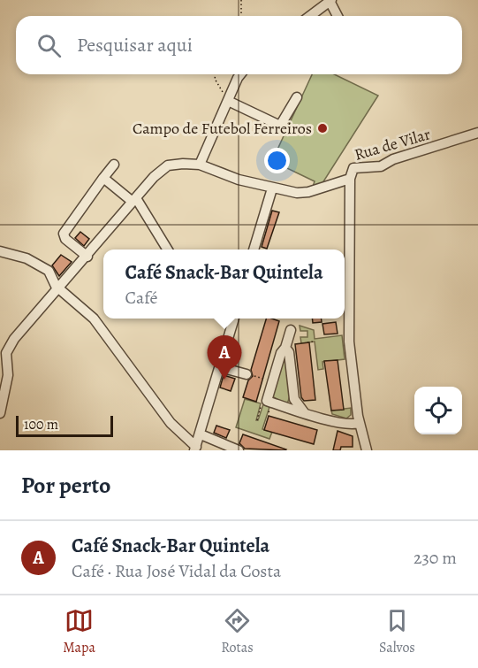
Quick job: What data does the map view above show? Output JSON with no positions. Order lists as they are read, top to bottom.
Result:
{
  "streets": {
    "street": ["Rua de Vilar"]
  },
  "places": ["Campo de Futebol Ferreiros"],
  "scale_bar": "100 m",
  "page": {
    "search": "Pesquisar aqui",
    "popup": ["Café Snack-Bar Quintela", "Café"],
    "pins": "A",
    "scale": "100 m",
    "heading": "Por perto",
    "list": [
      {
        "mark": "A",
        "name": "Café Snack-Bar Quintela",
        "note": "Café · Rua José Vidal da Costa",
        "value": "230 m"
      }
    ],
    "nav": ["Mapa", "Rotas", "Salvos"]
  }
}
